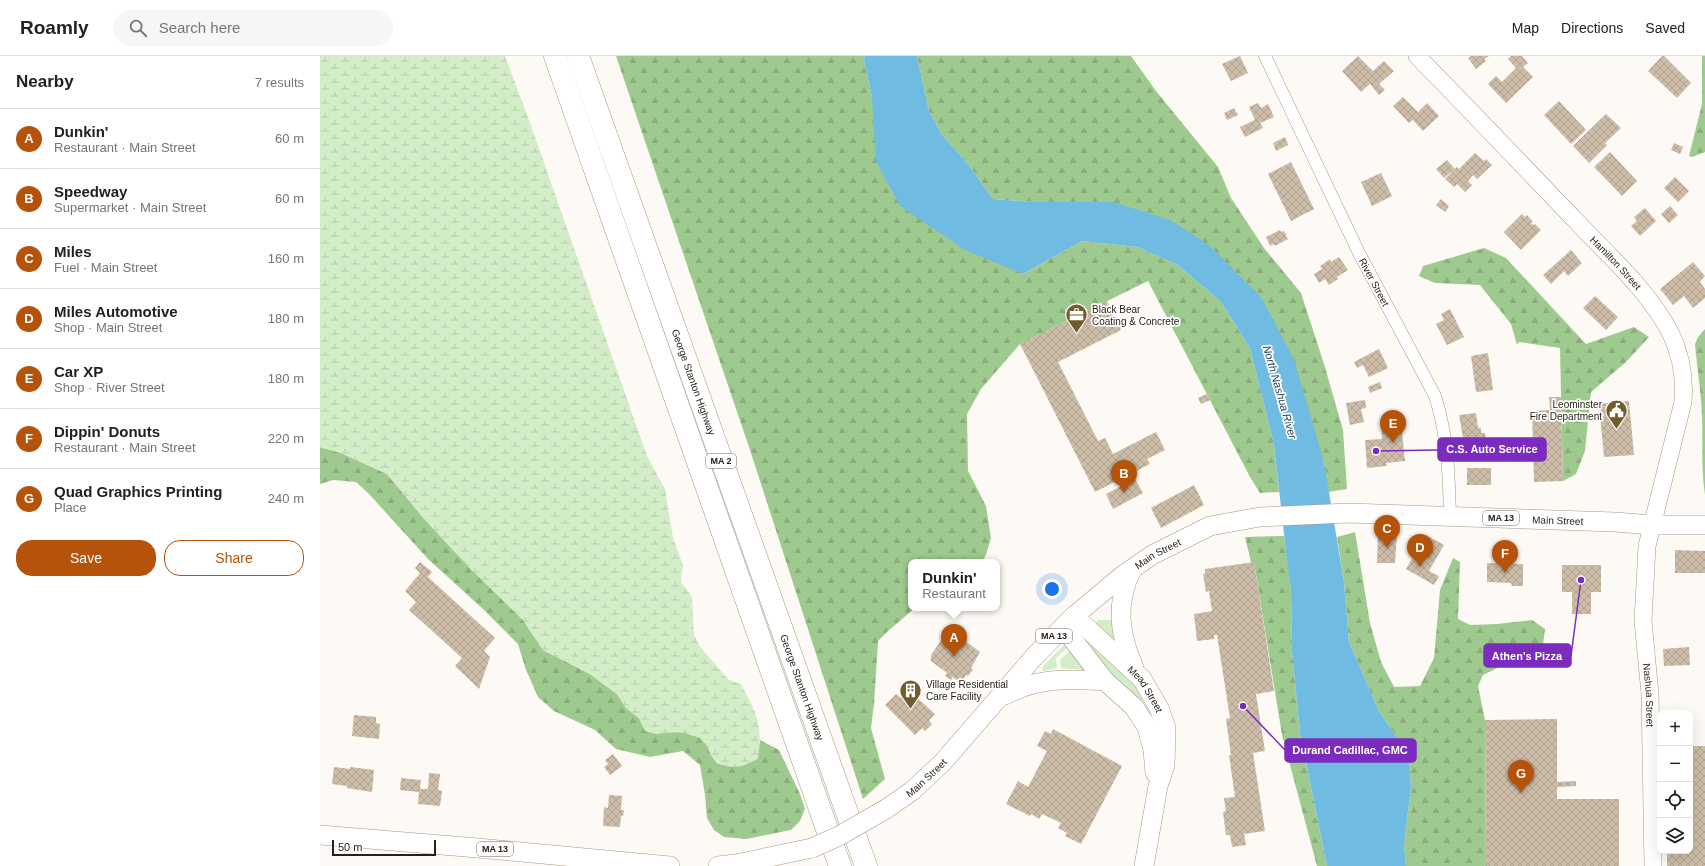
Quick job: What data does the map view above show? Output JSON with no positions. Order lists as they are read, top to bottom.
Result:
{
  "streets": {
    "highway": ["George Stanton Highway", "MA 2"],
    "main road": [
      "Hamilton Street",
      "MA 13",
      "Main Street",
      "Mead Street",
      "Nashua Street"
    ],
    "street": ["River Street"]
  },
  "crossings": [
    ["Hamilton Street", "Main Street"],
    ["Hamilton Street", "Nashua Street"],
    ["River Street", "Main Street"],
    ["Main Street", "Mead Street"],
    ["Main Street", "Nashua Street"]
  ],
  "water": ["North Nashua River"],
  "places": {
    "office": ["Black Bear Coating & Concrete"],
    "public building": ["Leominster Fire Department"],
    "other": ["C.S. Auto Service", "Athen's Pizza", "Durand Cadillac, GMC"],
    "building": ["Village Residential Care Facility"]
  },
  "scale_bar": "50 m",
  "page": {
    "header": "Roamly",
    "search": "Search here",
    "nav": ["Map", "Directions", "Saved"],
    "heading": ["Nearby", "7 results"],
    "list": [
      {
        "mark": "A",
        "name": "Dunkin'",
        "note": "Restaurant · Main Street",
        "value": "60 m"
      },
      {
        "mark": "B",
        "name": "Speedway",
        "note": "Supermarket · Main Street",
        "value": "60 m"
      },
      {
        "mark": "C",
        "name": "Miles",
        "note": "Fuel · Main Street",
        "value": "160 m"
      },
      {
        "mark": "D",
        "name": "Miles Automotive",
        "note": "Shop · Main Street",
        "value": "180 m"
      },
      {
        "mark": "E",
        "name": "Car XP",
        "note": "Shop · River Street",
        "value": "180 m"
      },
      {
        "mark": "F",
        "name": "Dippin' Donuts",
        "note": "Restaurant · Main Street",
        "value": "220 m"
      },
      {
        "mark": "G",
        "name": "Quad Graphics Printing",
        "note": "Place",
        "value": "240 m"
      }
    ],
    "pins": [
      "E",
      "B",
      "C",
      "D",
      "F",
      "A",
      "G"
    ],
    "buttons": ["Save", "Share"],
    "popup": ["Dunkin'", "Restaurant"],
    "map_buttons": ["+", "−"],
    "scale": "50 m"
  }
}
